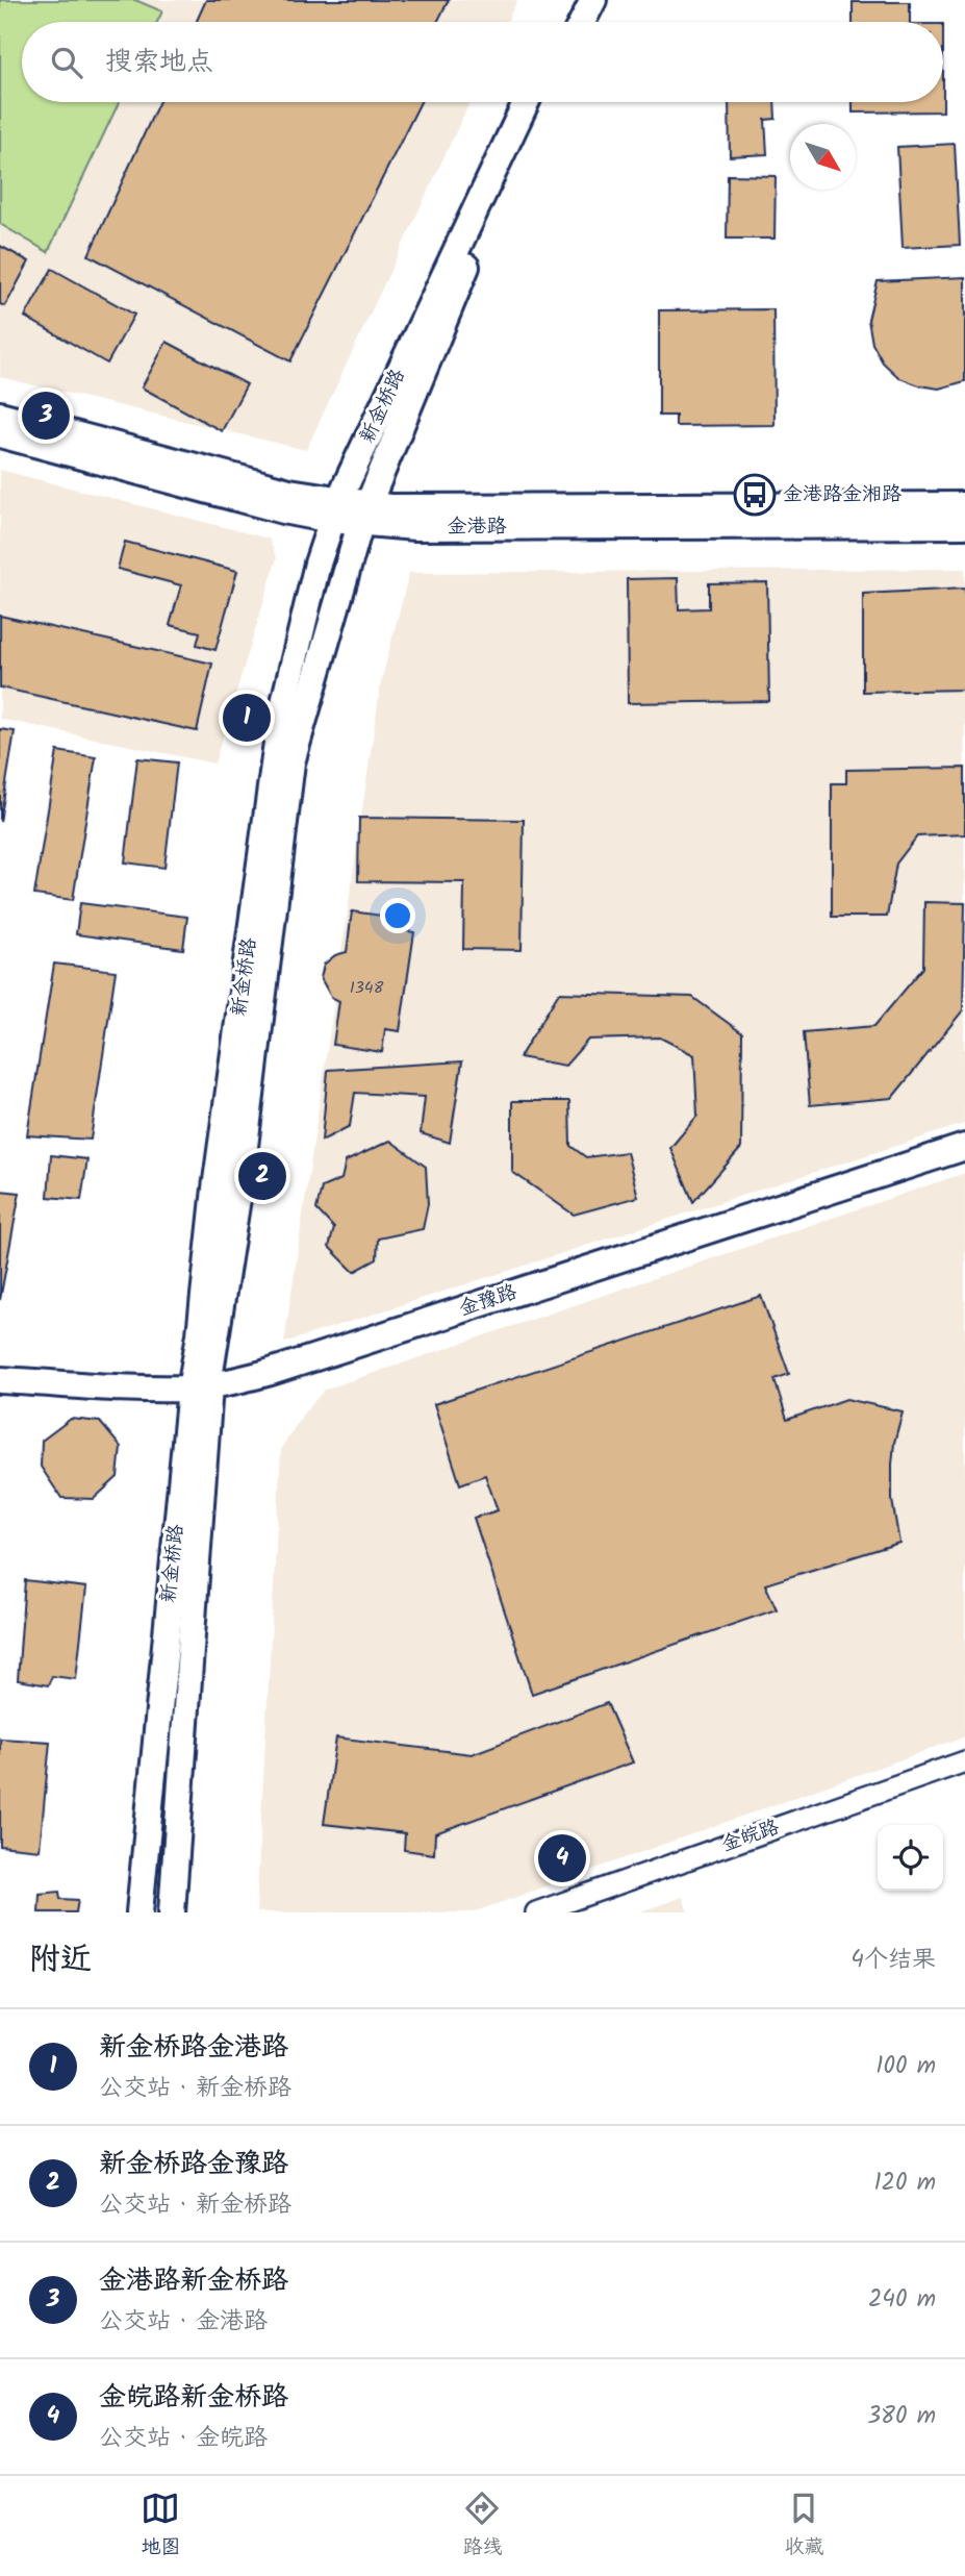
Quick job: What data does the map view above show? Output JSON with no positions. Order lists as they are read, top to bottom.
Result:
{
  "streets": {
    "street": [
      "新金桥路",
      "金港路",
      "金豫路",
      "金皖路"
    ]
  },
  "crossings": [
    ["新金桥路", "金港路"],
    ["新金桥路", "金豫路"]
  ],
  "places": {
    "bus stop": ["金港路金湘路"]
  },
  "house_numbers": ["1348"],
  "north": "bottom right",
  "page": {
    "search": "搜索地点",
    "pins": [
      "3",
      "1",
      "2",
      "4"
    ],
    "heading": ["附近", "4个结果"],
    "list": [
      {
        "mark": "1",
        "name": "新金桥路金港路",
        "note": "公交站 · 新金桥路",
        "value": "100 m"
      },
      {
        "mark": "2",
        "name": "新金桥路金豫路",
        "note": "公交站 · 新金桥路",
        "value": "120 m"
      },
      {
        "mark": "3",
        "name": "金港路新金桥路",
        "note": "公交站 · 金港路",
        "value": "240 m"
      },
      {
        "mark": "4",
        "name": "金皖路新金桥路",
        "note": "公交站 · 金皖路",
        "value": "380 m"
      }
    ],
    "nav": ["地图", "路线", "收藏"]
  }
}
